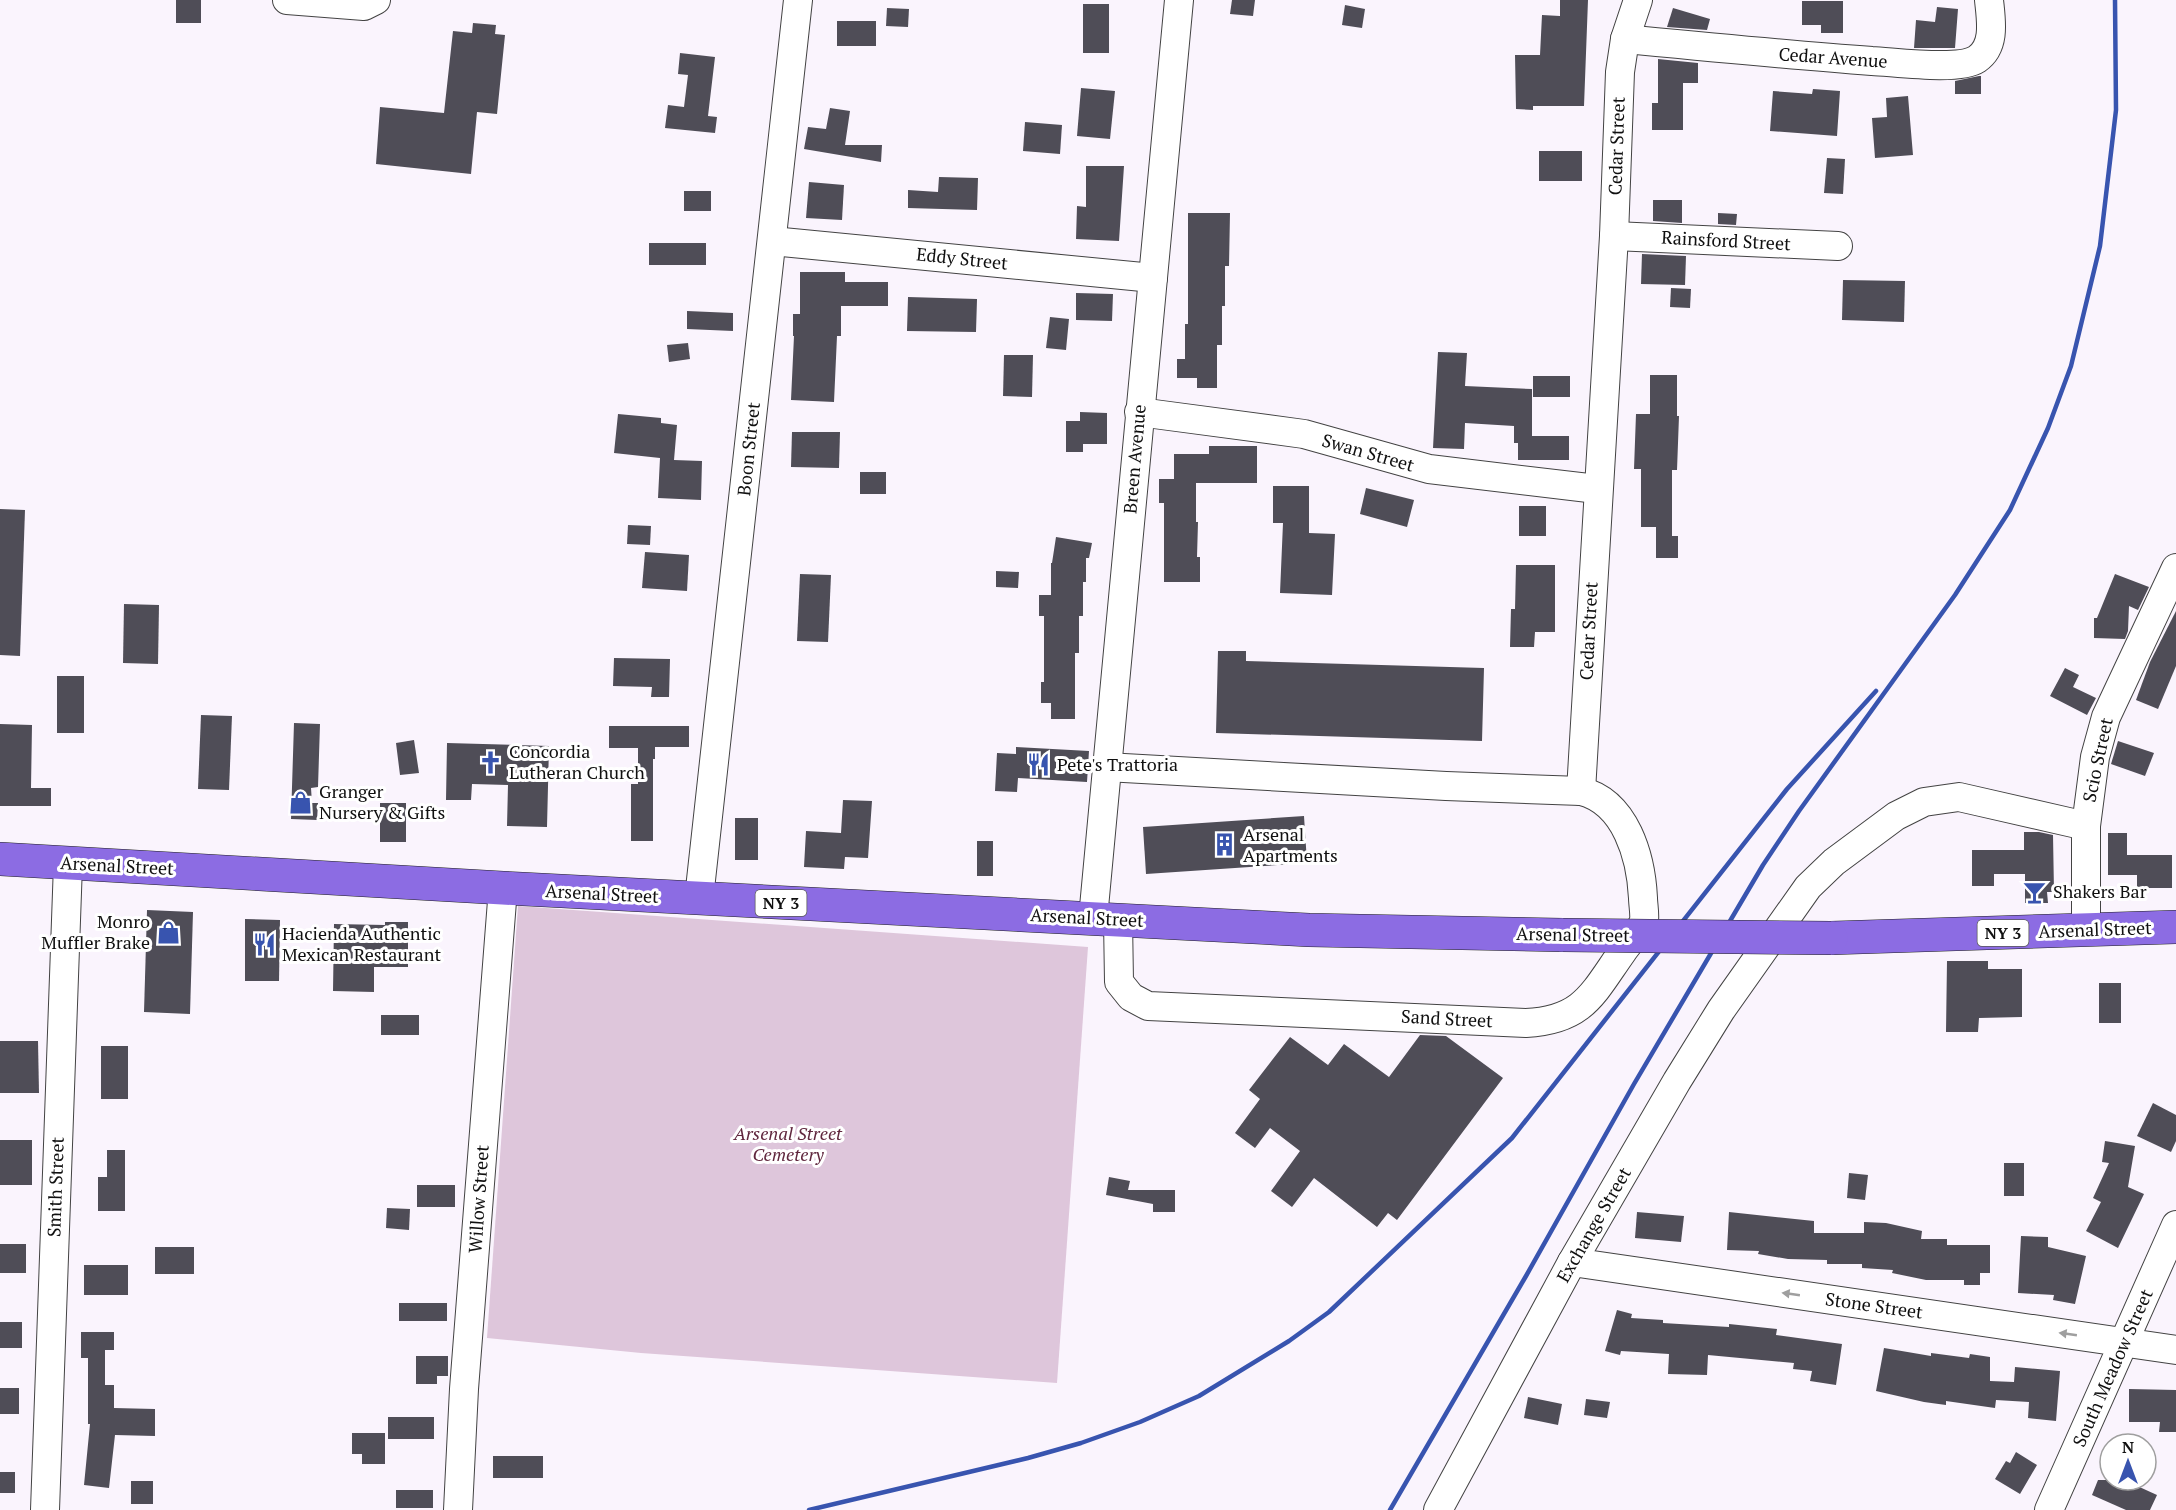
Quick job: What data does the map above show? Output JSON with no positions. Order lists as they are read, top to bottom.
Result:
{
  "streets": {
    "highway": ["Arsenal Street", "NY 3"],
    "street": [
      "Cedar Avenue",
      "Cedar Street",
      "Rainsford Street",
      "Eddy Street",
      "Boon Street",
      "Swan Street",
      "Breen Avenue",
      "Scio Street",
      "Sand Street",
      "Smith Street",
      "Willow Street",
      "Exchange Street",
      "Stone Street",
      "South Meadow Street"
    ]
  },
  "crossings": [
    ["Cedar Avenue", "Cedar Street"],
    ["Cedar Street", "Rainsford Street"],
    ["Cedar Street", "Swan Street"],
    ["Cedar Street", "Sand Street"],
    ["Eddy Street", "Boon Street"],
    ["Eddy Street", "Breen Avenue"],
    ["Boon Street", "Arsenal Street"],
    ["Swan Street", "Breen Avenue"],
    ["Breen Avenue", "Arsenal Street"],
    ["Breen Avenue", "Sand Street"],
    ["Scio Street", "Arsenal Street"],
    ["Scio Street", "Exchange Street"],
    ["Arsenal Street", "Sand Street"],
    ["Arsenal Street", "Smith Street"],
    ["Arsenal Street", "Willow Street"],
    ["Exchange Street", "Stone Street"],
    ["Stone Street", "South Meadow Street"]
  ],
  "one_way": ["Stone Street"],
  "parks": ["Arsenal Street Cemetery"],
  "places": {
    "church": ["Concordia Lutheran Church"],
    "restaurant": ["Pete's Trattoria", "Hacienda Authentic Mexican Restaurant"],
    "shop": ["Granger Nursery & Gifts", "Monro Muffler Brake"],
    "building": ["Arsenal Apartments"],
    "bar": ["Shakers Bar"]
  },
  "north": "top"
}
